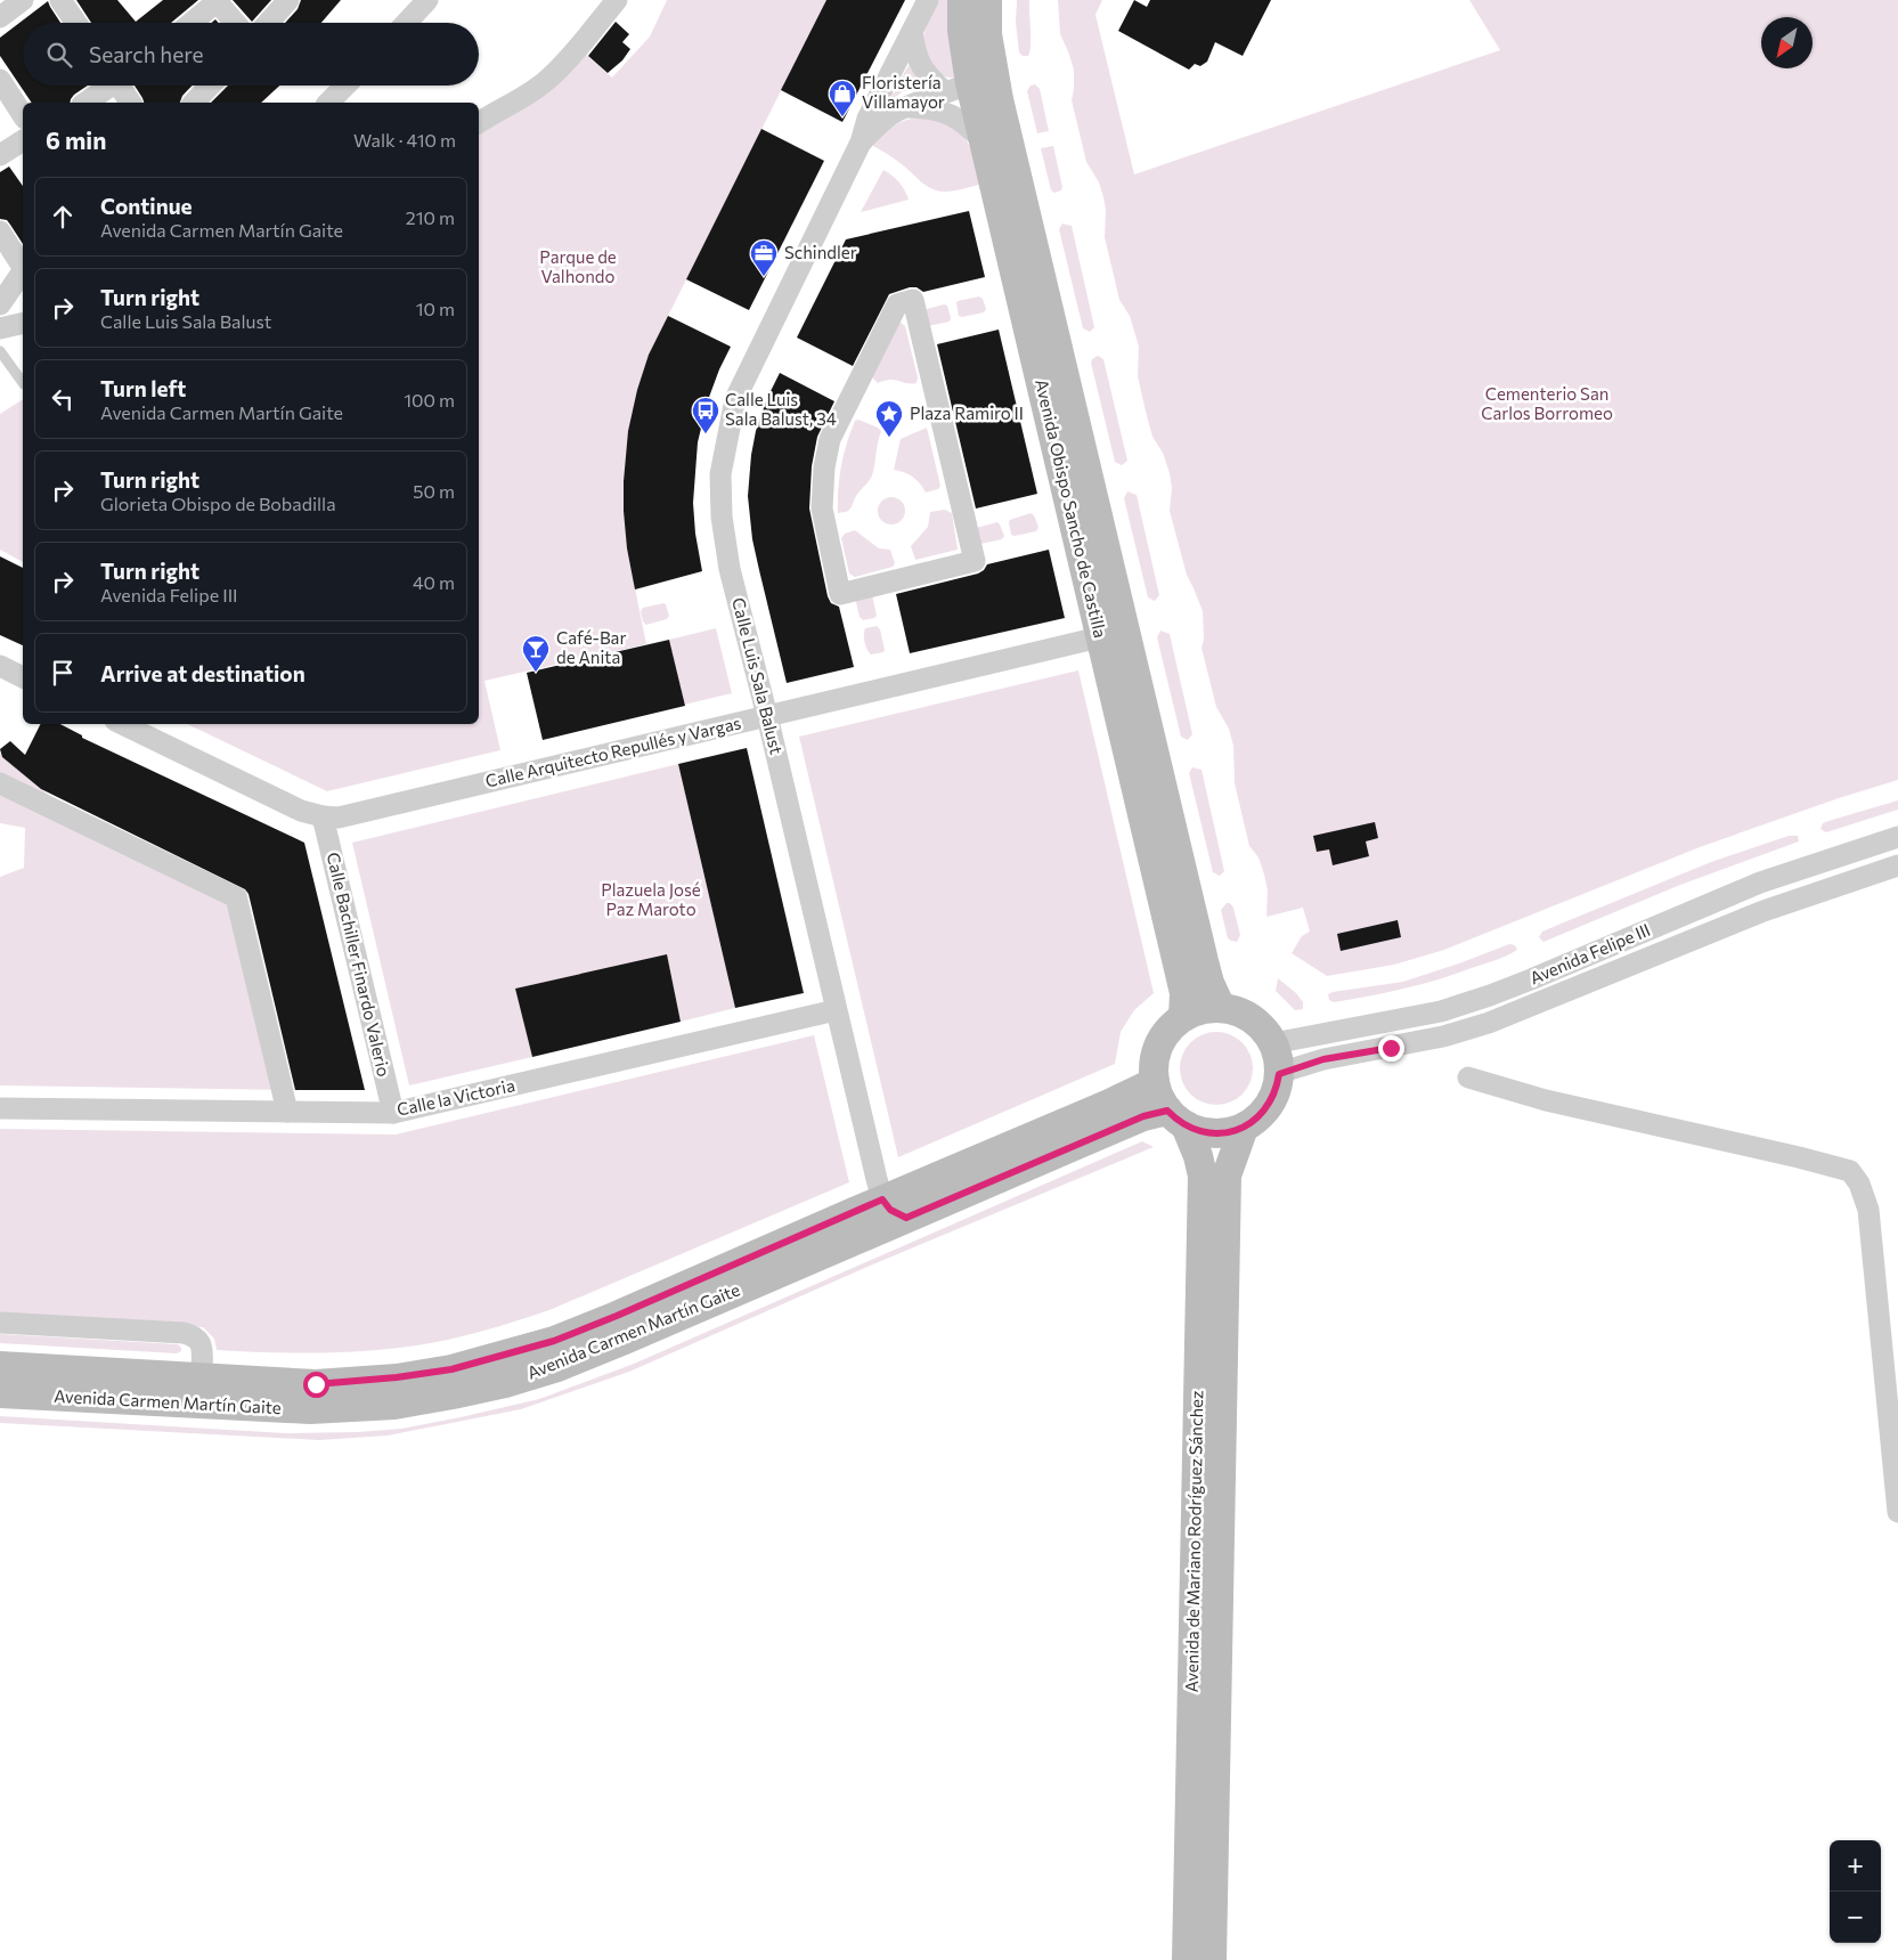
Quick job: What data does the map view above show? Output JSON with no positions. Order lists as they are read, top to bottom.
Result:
{
  "streets": {
    "main road": ["Avenida Obispo Sancho de Castilla", "Avenida Carmen Martín Gaite", "Avenida de Mariano Rodríguez Sánchez"],
    "street": [
      "Calle Luis Sala Balust",
      "Calle Arquitecto Repullés y Vargas",
      "Avenida Felipe III",
      "Calle Bachiller Finardo Valerio",
      "Calle la Victoria"
    ]
  },
  "crossings": [
    ["Avenida Obispo Sancho de Castilla", "Calle Luis Sala Balust"],
    ["Avenida Obispo Sancho de Castilla", "Calle Arquitecto Repullés y Vargas"],
    ["Avenida Obispo Sancho de Castilla", "Avenida Felipe III"],
    ["Avenida Obispo Sancho de Castilla", "Avenida Carmen Martín Gaite"],
    ["Avenida Obispo Sancho de Castilla", "Avenida de Mariano Rodríguez Sánchez"],
    ["Calle Luis Sala Balust", "Calle Arquitecto Repullés y Vargas"],
    ["Calle Luis Sala Balust", "Calle la Victoria"],
    ["Calle Luis Sala Balust", "Avenida Carmen Martín Gaite"],
    ["Calle Arquitecto Repullés y Vargas", "Calle Bachiller Finardo Valerio"],
    ["Avenida Felipe III", "Avenida Carmen Martín Gaite"],
    ["Avenida Felipe III", "Avenida de Mariano Rodríguez Sánchez"],
    ["Calle Bachiller Finardo Valerio", "Calle la Victoria"],
    ["Avenida Carmen Martín Gaite", "Avenida de Mariano Rodríguez Sánchez"]
  ],
  "parks": ["Parque de Valhondo", "Cementerio San Carlos Borromeo", "Plazuela José Paz Maroto"],
  "places": {
    "shop": ["Floristería Villamayor"],
    "office": ["Schindler"],
    "bus stop": ["Calle Luis Sala Balust, 34"],
    "place": ["Plaza Ramiro II"],
    "bar": ["Café-Bar de Anita"]
  },
  "north": "bottom left",
  "page": {
    "search": "Search here",
    "heading": ["6 min", "Walk · 410 m"],
    "list": [
      ["Continue", "Avenida Carmen Martín Gaite", "210 m"],
      ["Turn right", "Calle Luis Sala Balust", "10 m"],
      ["Turn left", "Avenida Carmen Martín Gaite", "100 m"],
      ["Turn right", "Glorieta Obispo de Bobadilla", "50 m"],
      ["Turn right", "Avenida Felipe III", "40 m"],
      "Arrive at destination"
    ],
    "map_buttons": ["+", "−"]
  }
}
